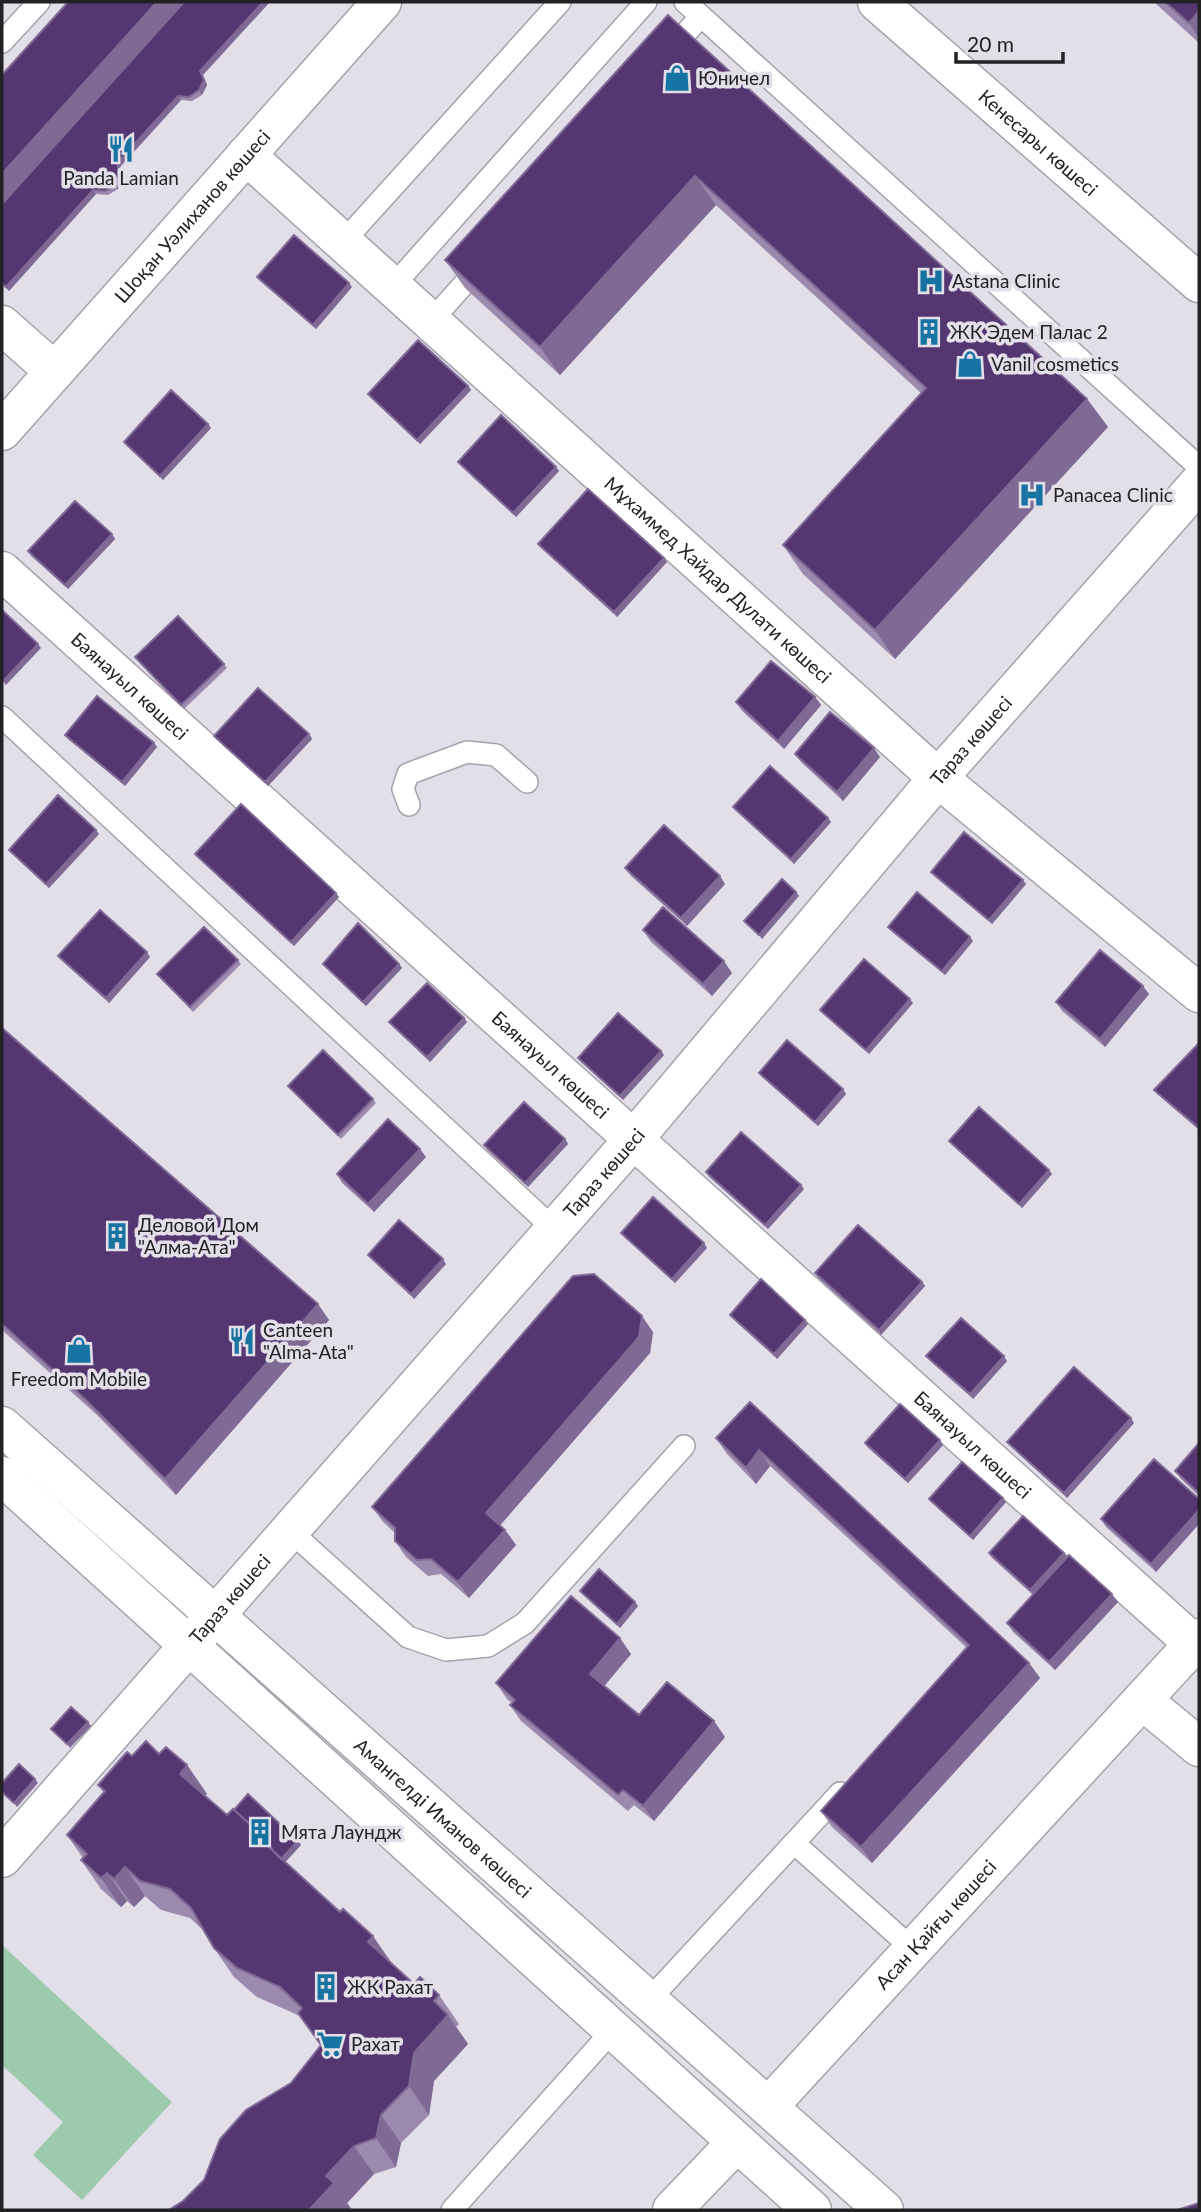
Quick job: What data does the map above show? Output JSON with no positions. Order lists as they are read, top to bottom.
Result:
{
  "streets": {
    "street": [
      "Кенесары көшесі",
      "Шоқан Уәлиханов көшесі",
      "Мұхаммед Хайдар Дулати көшесі",
      "Баянауыл көшесі",
      "Тараз көшесі",
      "Амангелді Иманов көшесі",
      "Асан Қайғы көшесі"
    ]
  },
  "crossings": [
    ["Шоқан Уәлиханов көшесі", "Мұхаммед Хайдар Дулати көшесі"],
    ["Мұхаммед Хайдар Дулати көшесі", "Тараз көшесі"],
    ["Баянауыл көшесі", "Тараз көшесі"],
    ["Баянауыл көшесі", "Асан Қайғы көшесі"],
    ["Тараз көшесі", "Амангелді Иманов көшесі"],
    ["Амангелді Иманов көшесі", "Асан Қайғы көшесі"]
  ],
  "places": {
    "shop": ["Юничел", "Vanil cosmetics", "Freedom Mobile"],
    "restaurant": ["Panda Lamian", "Canteen \"Alma-Ata\""],
    "hospital": ["Astana Clinic", "Panacea Clinic"],
    "building": [
      "ЖК Эдем Палас 2",
      "Деловой Дом \"Алма-Ата\"",
      "Мята Лаундж",
      "ЖК Рахат"
    ],
    "supermarket": ["Рахат"]
  },
  "scale_bar": "20 m"
}
